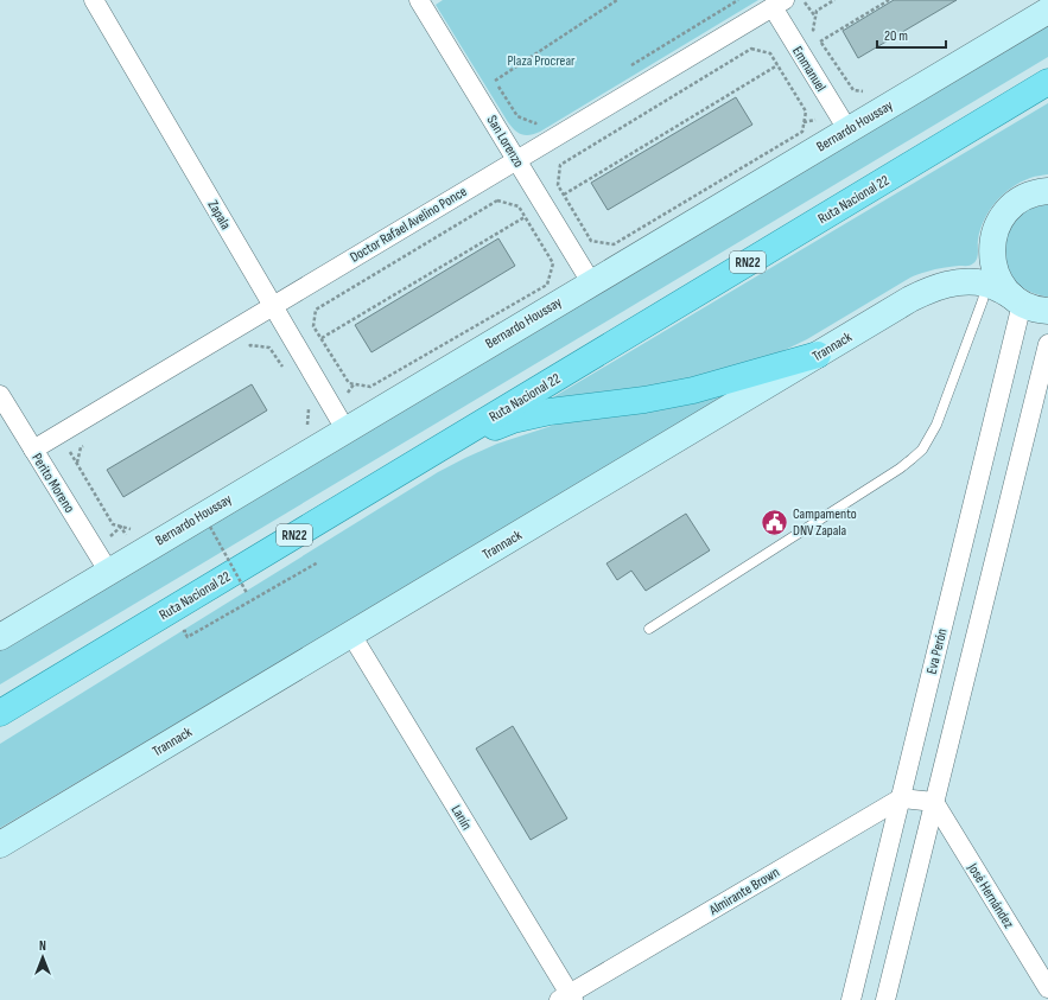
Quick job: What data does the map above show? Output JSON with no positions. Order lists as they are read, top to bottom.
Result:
{
  "streets": {
    "main road": ["Ruta Nacional 22", "RN22"],
    "street": [
      "Emmanuel",
      "Bernardo Houssay",
      "San Lorenzo",
      "Zapala",
      "Doctor Rafael Avelino Ponce",
      "Trannack",
      "Perito Moreno",
      "Eva Perón",
      "Lanín",
      "Almirante Brown",
      "José Hernández"
    ]
  },
  "crossings": [
    ["Emmanuel", "Bernardo Houssay"],
    ["Emmanuel", "Doctor Rafael Avelino Ponce"],
    ["Bernardo Houssay", "San Lorenzo"],
    ["Bernardo Houssay", "Zapala"],
    ["Bernardo Houssay", "Perito Moreno"],
    ["San Lorenzo", "Doctor Rafael Avelino Ponce"],
    ["Zapala", "Doctor Rafael Avelino Ponce"],
    ["Doctor Rafael Avelino Ponce", "Perito Moreno"],
    ["Trannack", "Eva Perón"],
    ["Trannack", "Lanín"],
    ["Eva Perón", "Almirante Brown"],
    ["Lanín", "Almirante Brown"]
  ],
  "parks": ["Plaza Procrear"],
  "places": {
    "public building": ["Campamento DNV Zapala"]
  },
  "scale_bar": "20 m",
  "north": "top"
}
